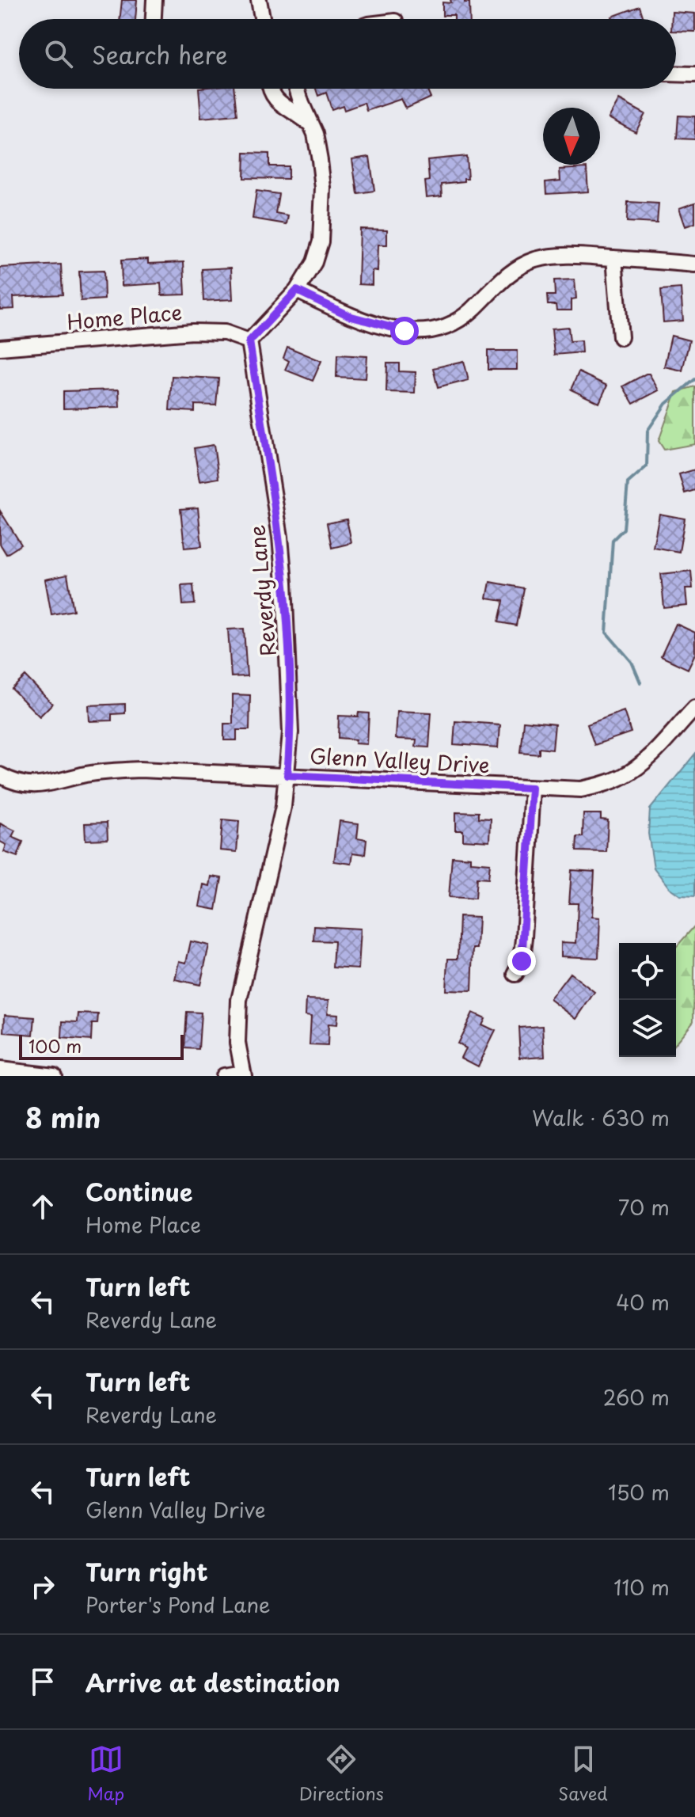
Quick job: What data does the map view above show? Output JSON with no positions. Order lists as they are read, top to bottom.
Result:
{
  "streets": {
    "street": ["Home Place", "Reverdy Lane", "Glenn Valley Drive"]
  },
  "crossings": [
    ["Home Place", "Reverdy Lane"],
    ["Reverdy Lane", "Glenn Valley Drive"]
  ],
  "scale_bar": "100 m",
  "north": "bottom",
  "page": {
    "search": "Search here",
    "scale": "100 m",
    "heading": ["8 min", "Walk · 630 m"],
    "list": [
      ["Continue", "Home Place", "70 m"],
      ["Turn left", "Reverdy Lane", "40 m"],
      ["Turn left", "Reverdy Lane", "260 m"],
      ["Turn left", "Glenn Valley Drive", "150 m"],
      ["Turn right", "Porter's Pond Lane", "110 m"],
      "Arrive at destination"
    ],
    "nav": ["Map", "Directions", "Saved"]
  }
}
